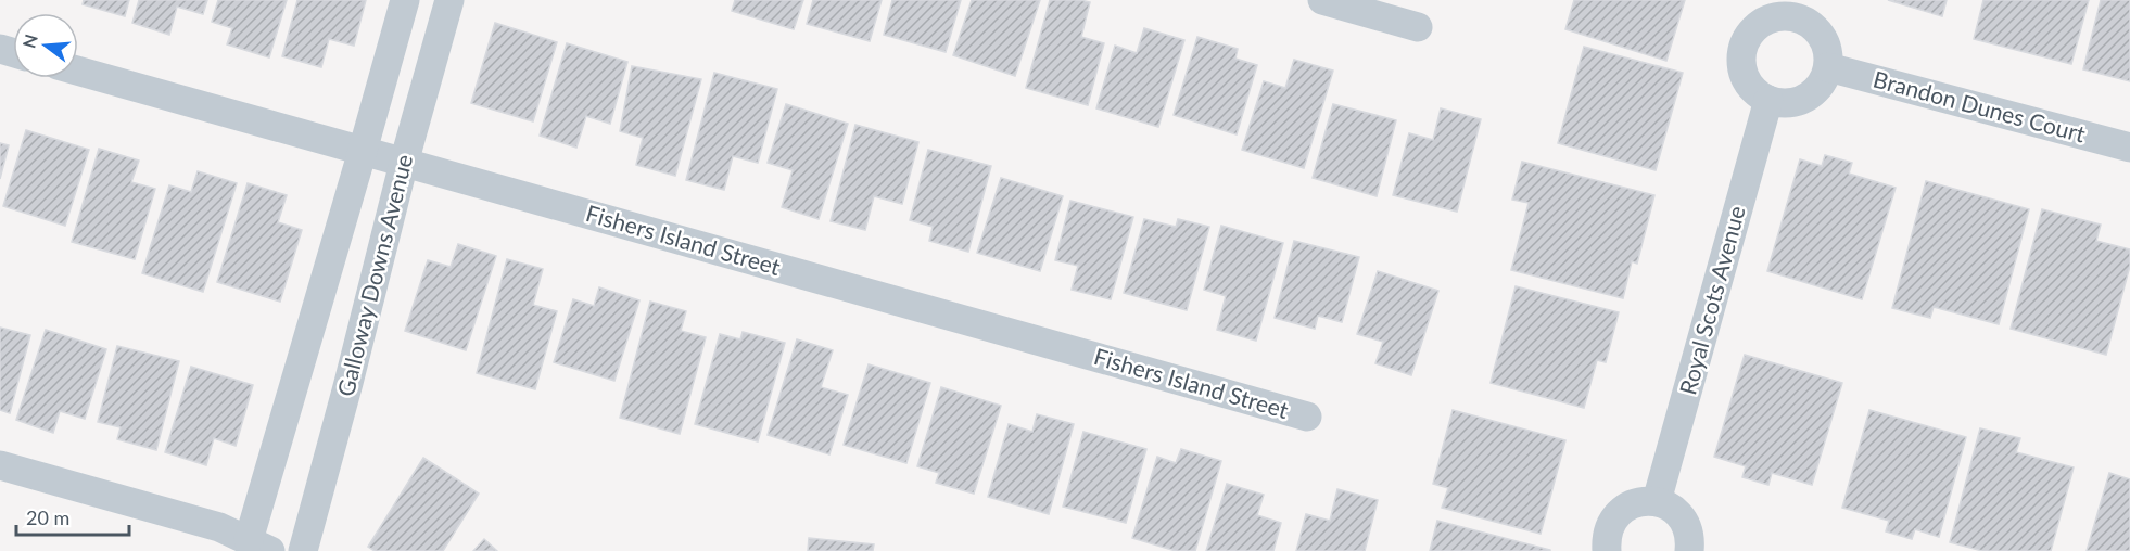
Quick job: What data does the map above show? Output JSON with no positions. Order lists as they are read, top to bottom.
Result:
{
  "streets": {
    "street": [
      "Brandon Dunes Court",
      "Fishers Island Street",
      "Galloway Downs Avenue",
      "Royal Scots Avenue"
    ]
  },
  "crossings": [
    ["Brandon Dunes Court", "Royal Scots Avenue"],
    ["Fishers Island Street", "Galloway Downs Avenue"]
  ],
  "scale_bar": "20 m",
  "north": "left"
}
